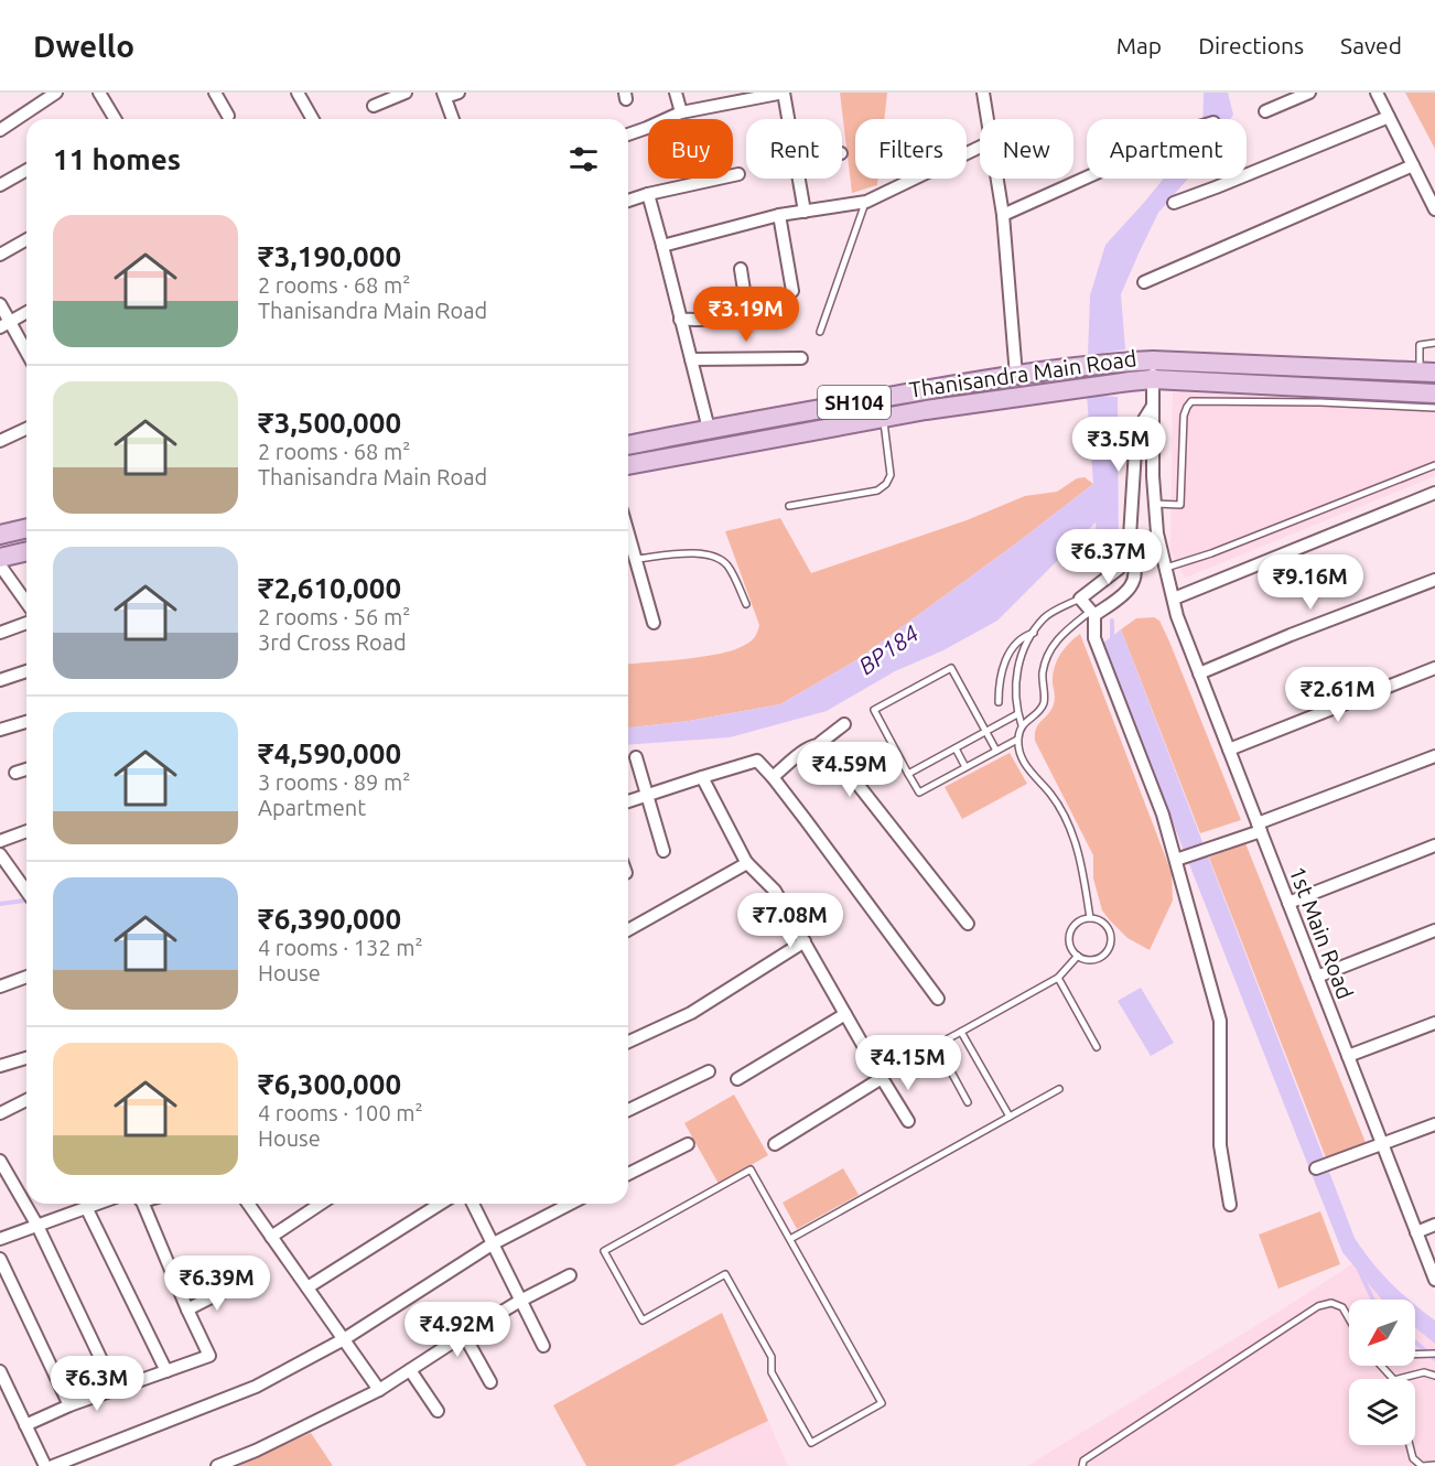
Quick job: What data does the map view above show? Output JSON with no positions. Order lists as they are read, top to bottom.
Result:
{
  "streets": {
    "main road": ["Thanisandra Main Road", "SH104"],
    "street": ["1st Main Road"]
  },
  "crossings": [
    ["Thanisandra Main Road", "1st Main Road"]
  ],
  "water": ["BP184"],
  "north": "bottom left",
  "page": {
    "header": "Dwello",
    "nav": ["Map", "Directions", "Saved"],
    "chip": [
      "Buy",
      "Rent",
      "Filters",
      "New",
      "Apartment"
    ],
    "heading": "11 homes",
    "list": [
      {
        "name": "₹3,190,000",
        "note": "2 rooms · 68 m² · Thanisandra Main Road"
      },
      {
        "name": "₹3,500,000",
        "note": "2 rooms · 68 m² · Thanisandra Main Road"
      },
      {
        "name": "₹2,610,000",
        "note": "2 rooms · 56 m² · 3rd Cross Road"
      },
      {
        "name": "₹4,590,000",
        "note": "3 rooms · 89 m² · Apartment"
      },
      {
        "name": "₹6,390,000",
        "note": "4 rooms · 132 m² · House"
      },
      {
        "name": "₹6,300,000",
        "note": "4 rooms · 100 m² · House"
      }
    ],
    "price": [
      "₹3.19M",
      "₹3.5M",
      "₹6.37M",
      "₹9.16M",
      "₹2.61M",
      "₹4.59M",
      "₹7.08M",
      "₹4.15M",
      "₹6.39M",
      "₹4.92M",
      "₹6.3M"
    ]
  }
}
